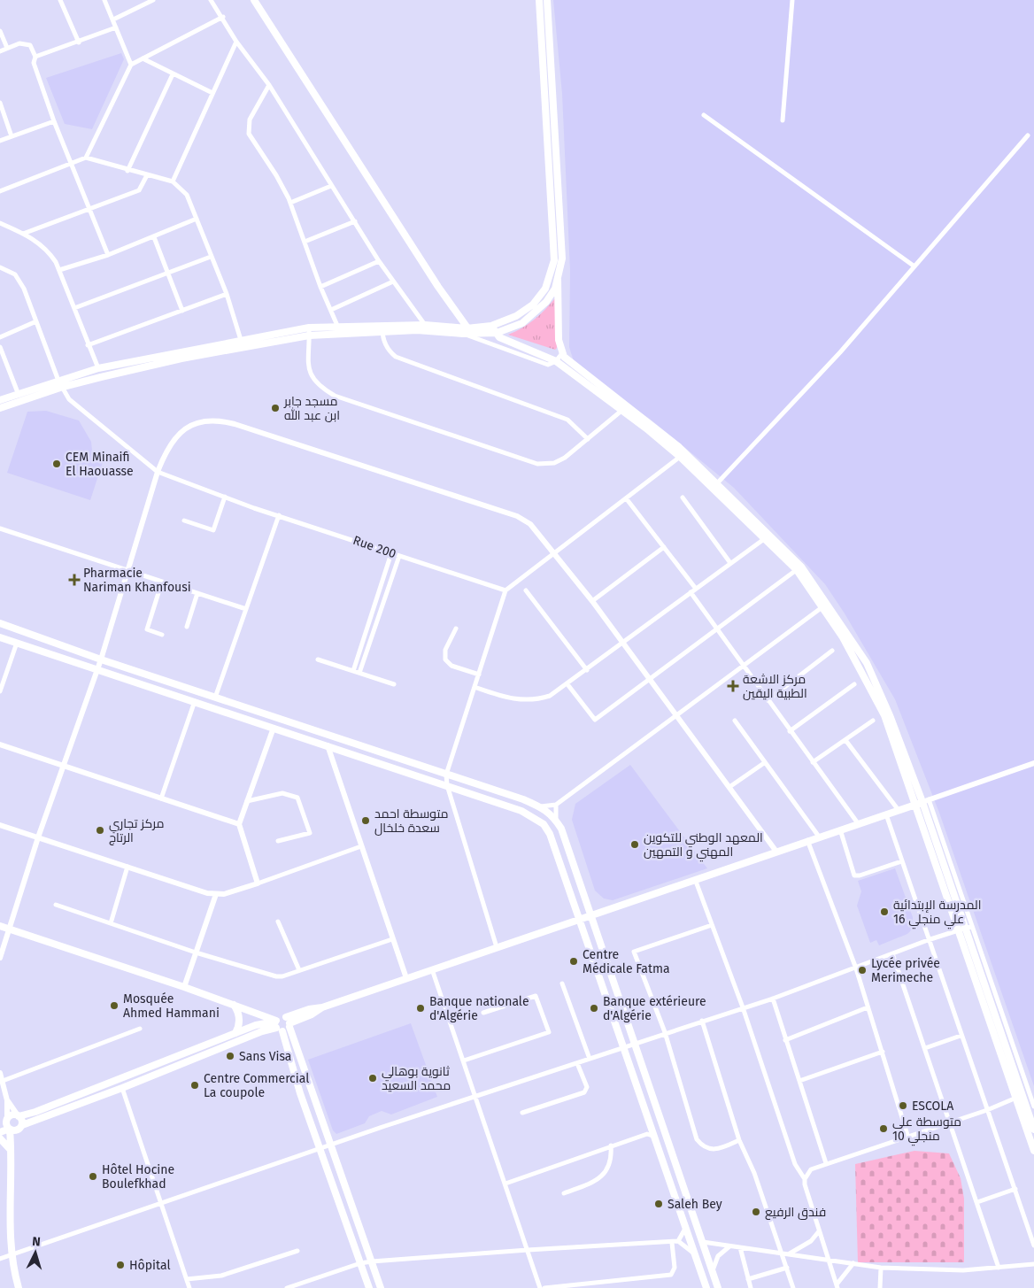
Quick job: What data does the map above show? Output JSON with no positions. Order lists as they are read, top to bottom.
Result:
{
  "streets": {
    "street": ["Rue 200"]
  },
  "places": {
    "other": [
      "مسجد جابر ابن عبد الله",
      "CEM Minaifi El Haouasse",
      "متوسطة احمد سعدة خلخال",
      "مركز تجاري الرتاج",
      "المعهد الوطني للتكوين المهني و التمهين",
      "المدرسة الإبتدائية علي منجلي 16",
      "Centre Médicale Fatma",
      "Lycée privée Merimeche",
      "Mosquée Ahmed Hammani",
      "Banque nationale d'Algérie",
      "Banque extérieure d'Algérie",
      "Sans Visa",
      "ثانوية بوهالي محمد السعيد",
      "Centre Commercial La coupole",
      "ESCOLA",
      "متوسطة علي منجلي 10",
      "Hôtel Hocine Boulefkhad",
      "Saleh Bey",
      "فندق الرفيع",
      "Hôpital"
    ],
    "health": ["Pharmacie Nariman Khanfousi", "مركز الاشعة الطبية اليقين"]
  },
  "north": "top"
}
